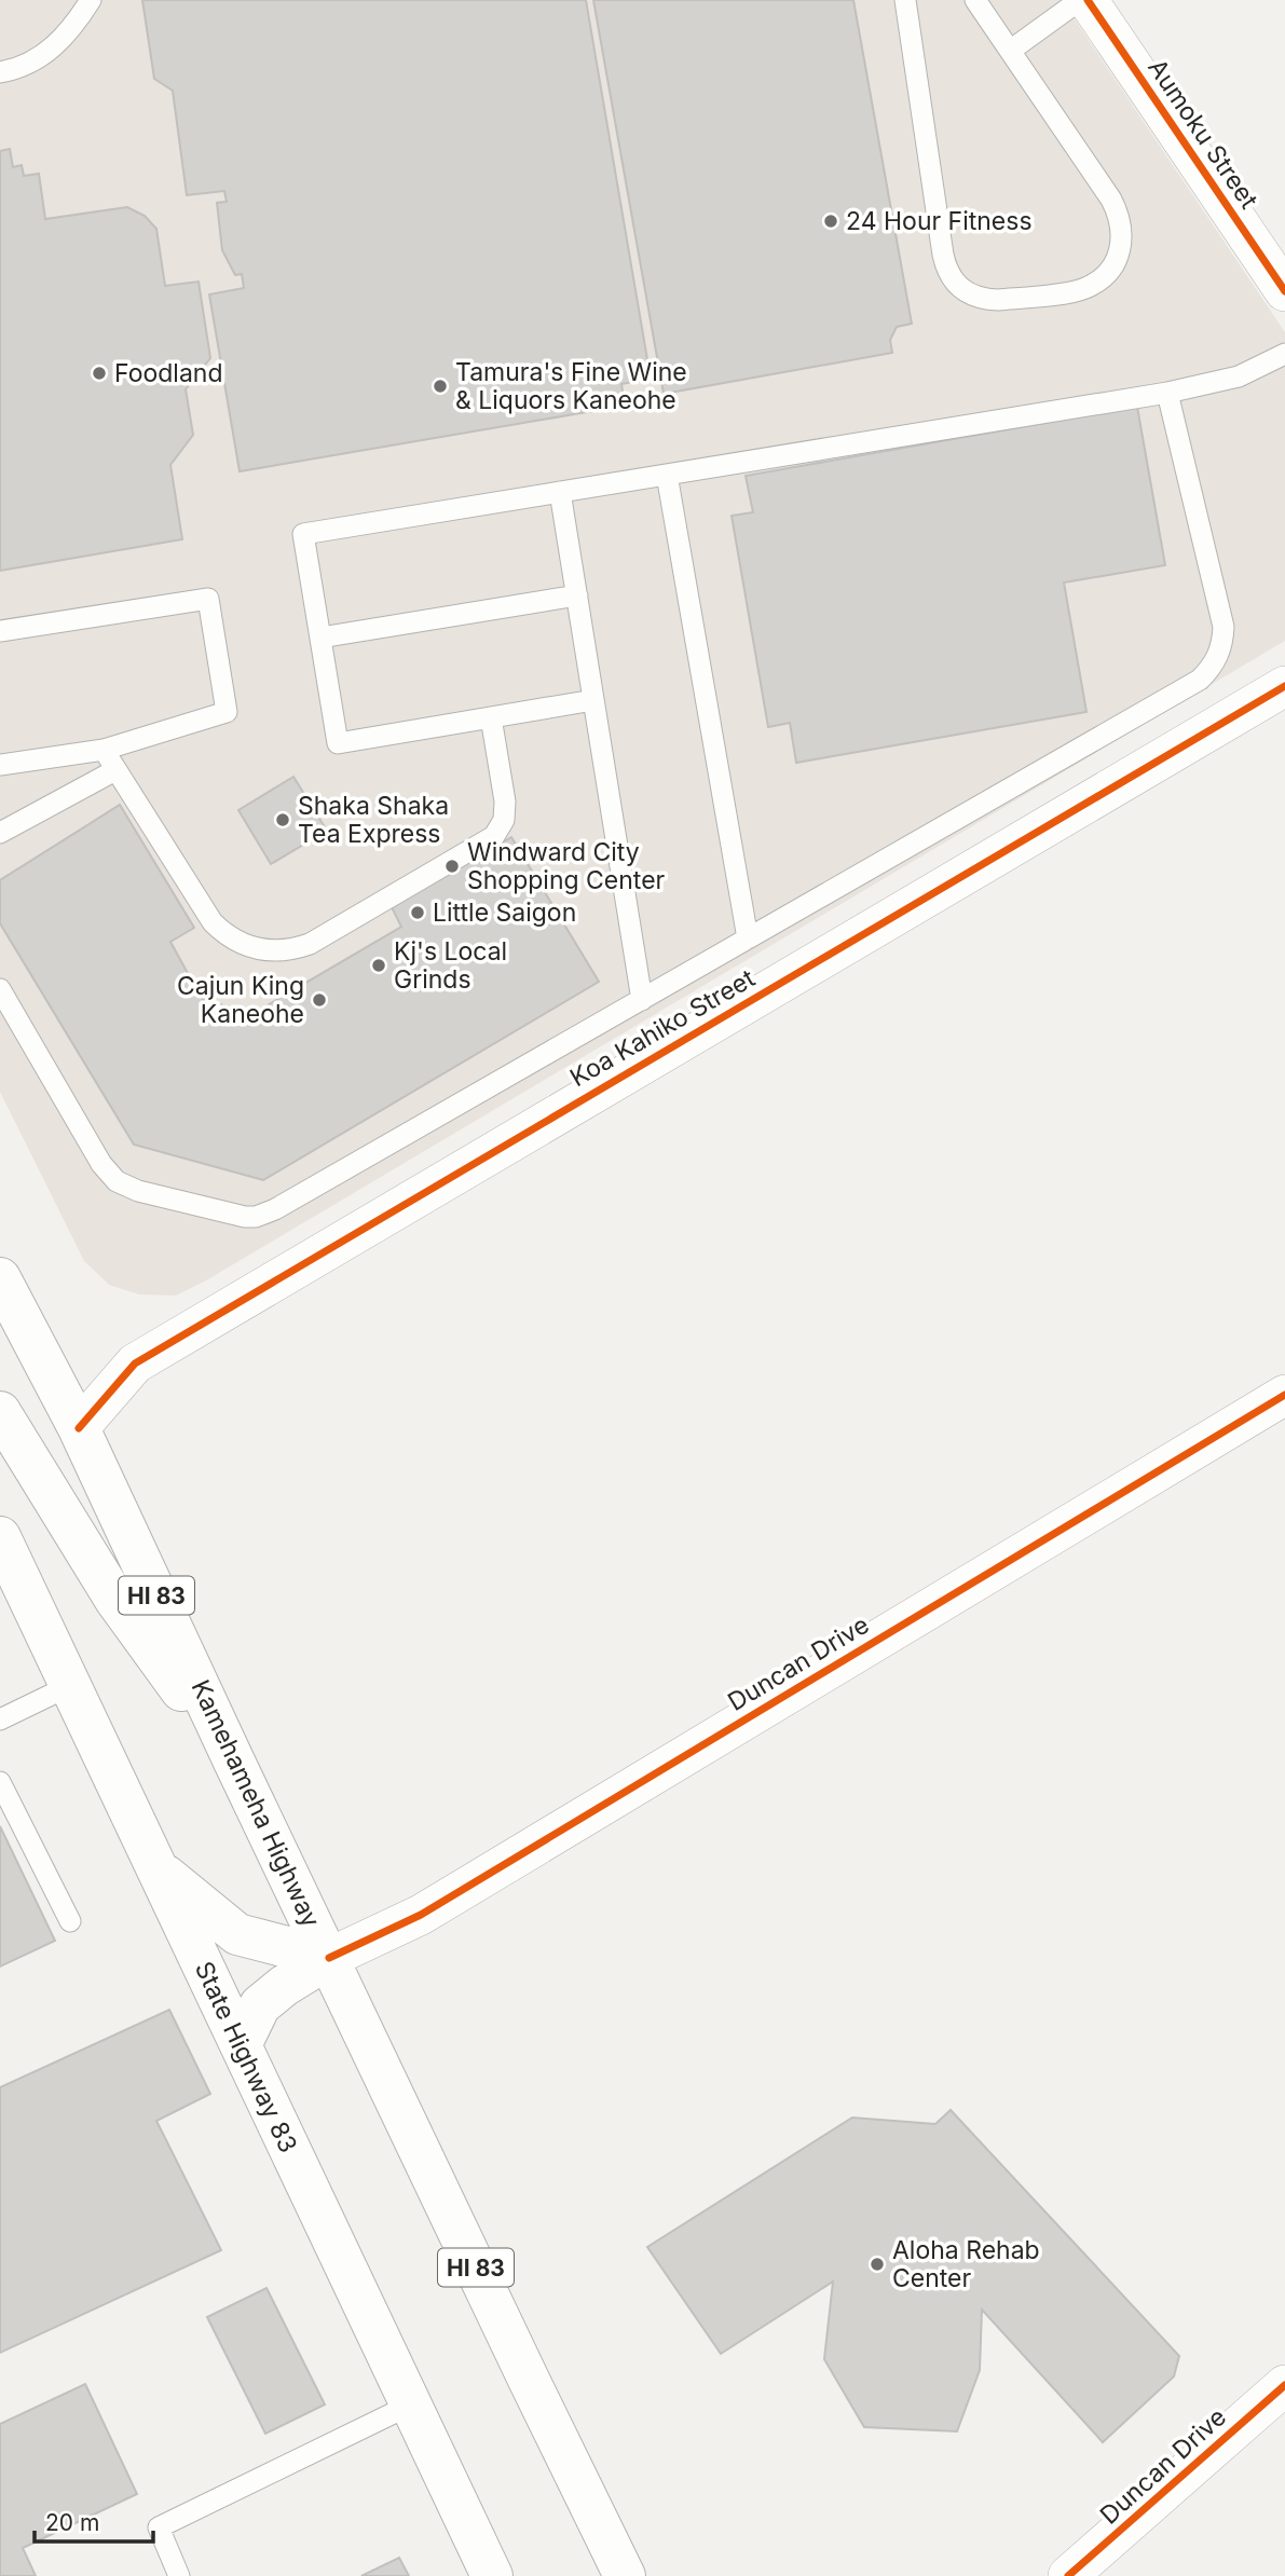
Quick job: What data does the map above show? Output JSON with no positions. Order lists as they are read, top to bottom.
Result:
{
  "streets": {
    "main road": ["HI 83", "Kamehameha Highway", "State Highway 83"],
    "street": ["Aumoku Street", "Koa Kahiko Street", "Duncan Drive"]
  },
  "crossings": [
    ["Koa Kahiko Street", "Kamehameha Highway"],
    ["Duncan Drive", "Kamehameha Highway"]
  ],
  "places": [
    "24 Hour Fitness",
    "Foodland",
    "Tamura's Fine Wine & Liquors Kaneohe",
    "Shaka Shaka Tea Express",
    "Windward City Shopping Center",
    "Little Saigon",
    "Kj's Local Grinds",
    "Cajun King Kaneohe",
    "Aloha Rehab Center"
  ],
  "scale_bar": "20 m"
}
